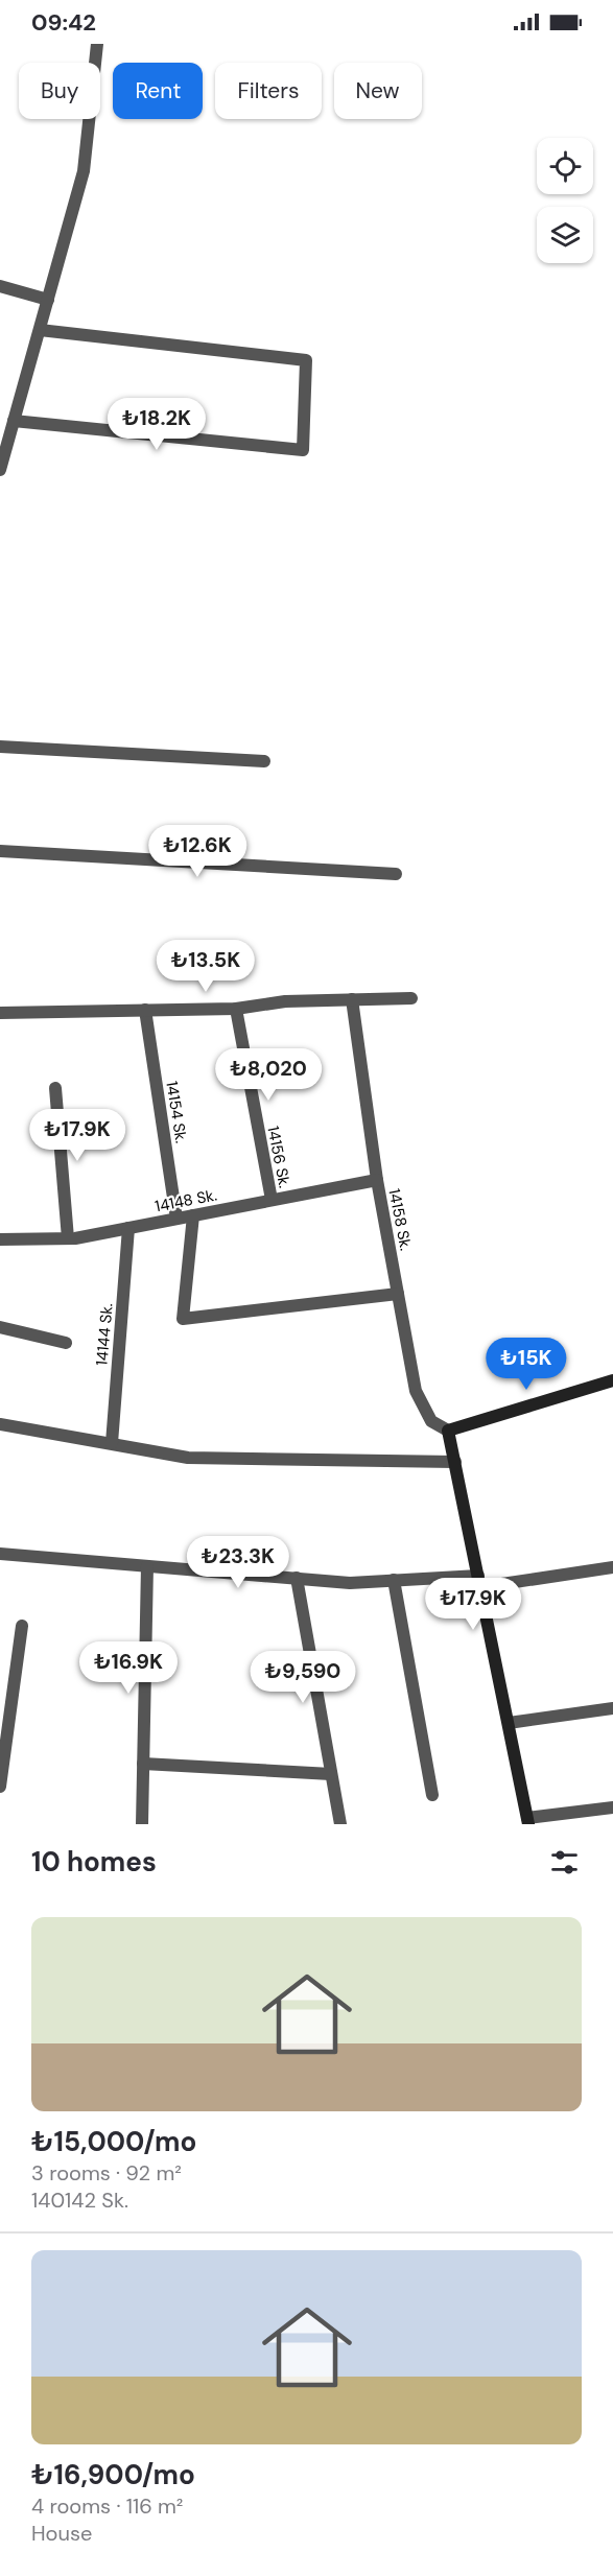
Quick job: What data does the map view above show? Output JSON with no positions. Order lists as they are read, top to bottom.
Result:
{
  "streets": {
    "street": [
      "14154 Sk.",
      "14156 Sk.",
      "14148 Sk.",
      "14158 Sk.",
      "14144 Sk."
    ]
  },
  "crossings": [
    ["14154 Sk.", "14148 Sk."],
    ["14156 Sk.", "14148 Sk."],
    ["14148 Sk.", "14158 Sk."],
    ["14148 Sk.", "14144 Sk."]
  ],
  "page": {
    "status": "09:42",
    "chip": [
      "Buy",
      "Rent",
      "Filters",
      "New"
    ],
    "price": [
      "₺18.2K",
      "₺12.6K",
      "₺13.5K",
      "₺8,020",
      "₺17.9K",
      "₺15K",
      "₺23.3K",
      "₺17.9K",
      "₺16.9K",
      "₺9,590"
    ],
    "heading": "10 homes",
    "list": [
      {
        "name": "₺15,000/mo",
        "note": "3 rooms · 92 m² · 140142 Sk."
      },
      {
        "name": "₺16,900/mo",
        "note": "4 rooms · 116 m² · House"
      }
    ]
  }
}
